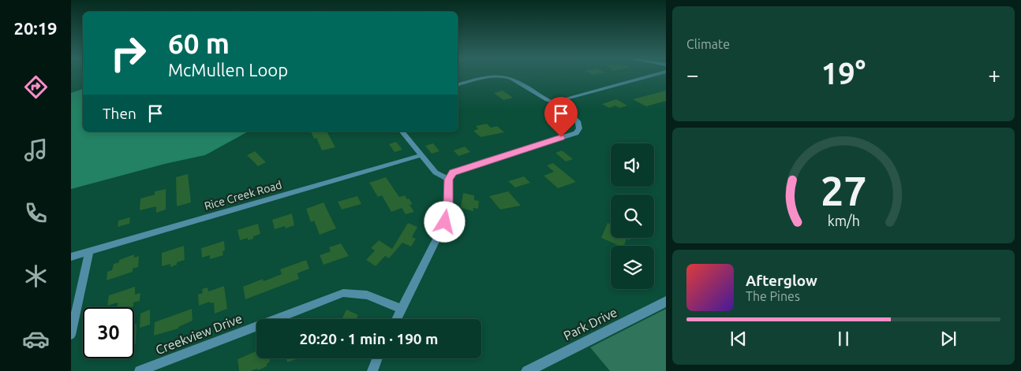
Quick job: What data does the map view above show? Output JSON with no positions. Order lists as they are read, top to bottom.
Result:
{
  "streets": {
    "street": ["Rice Creek Road", "Park Drive", "Creekview Drive"]
  },
  "page": {
    "tabs": "20:19",
    "tile": "Climate",
    "turn": ["60 m", "McMullen Loop"],
    "heat": ["−", "19°", "+"],
    "then": "Then",
    "song": ["Afterglow", "The Pines"],
    "limit": "30",
    "trip": "20:20 · 1 min · 190 m",
    "gauge": ["27", "km/h"]
  }
}
